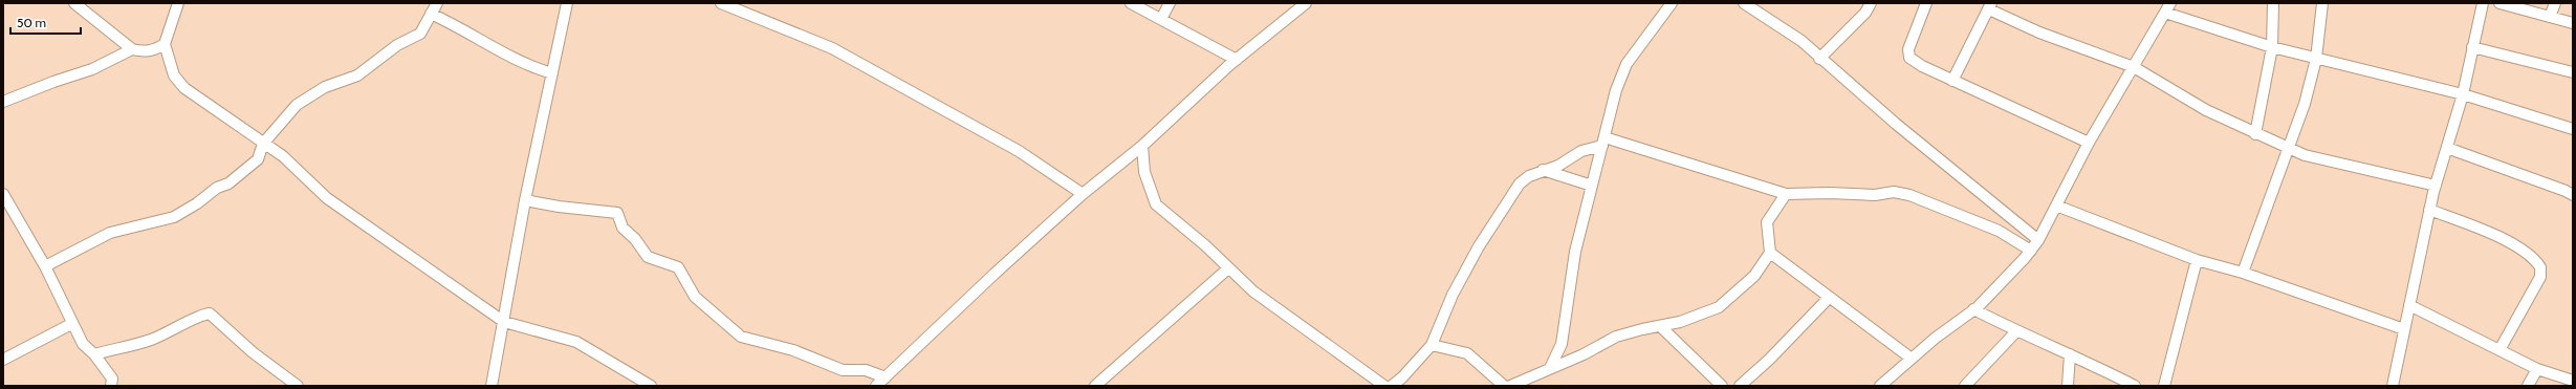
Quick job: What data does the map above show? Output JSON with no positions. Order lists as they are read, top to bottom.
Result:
{
  "scale_bar": "50 m"
}
